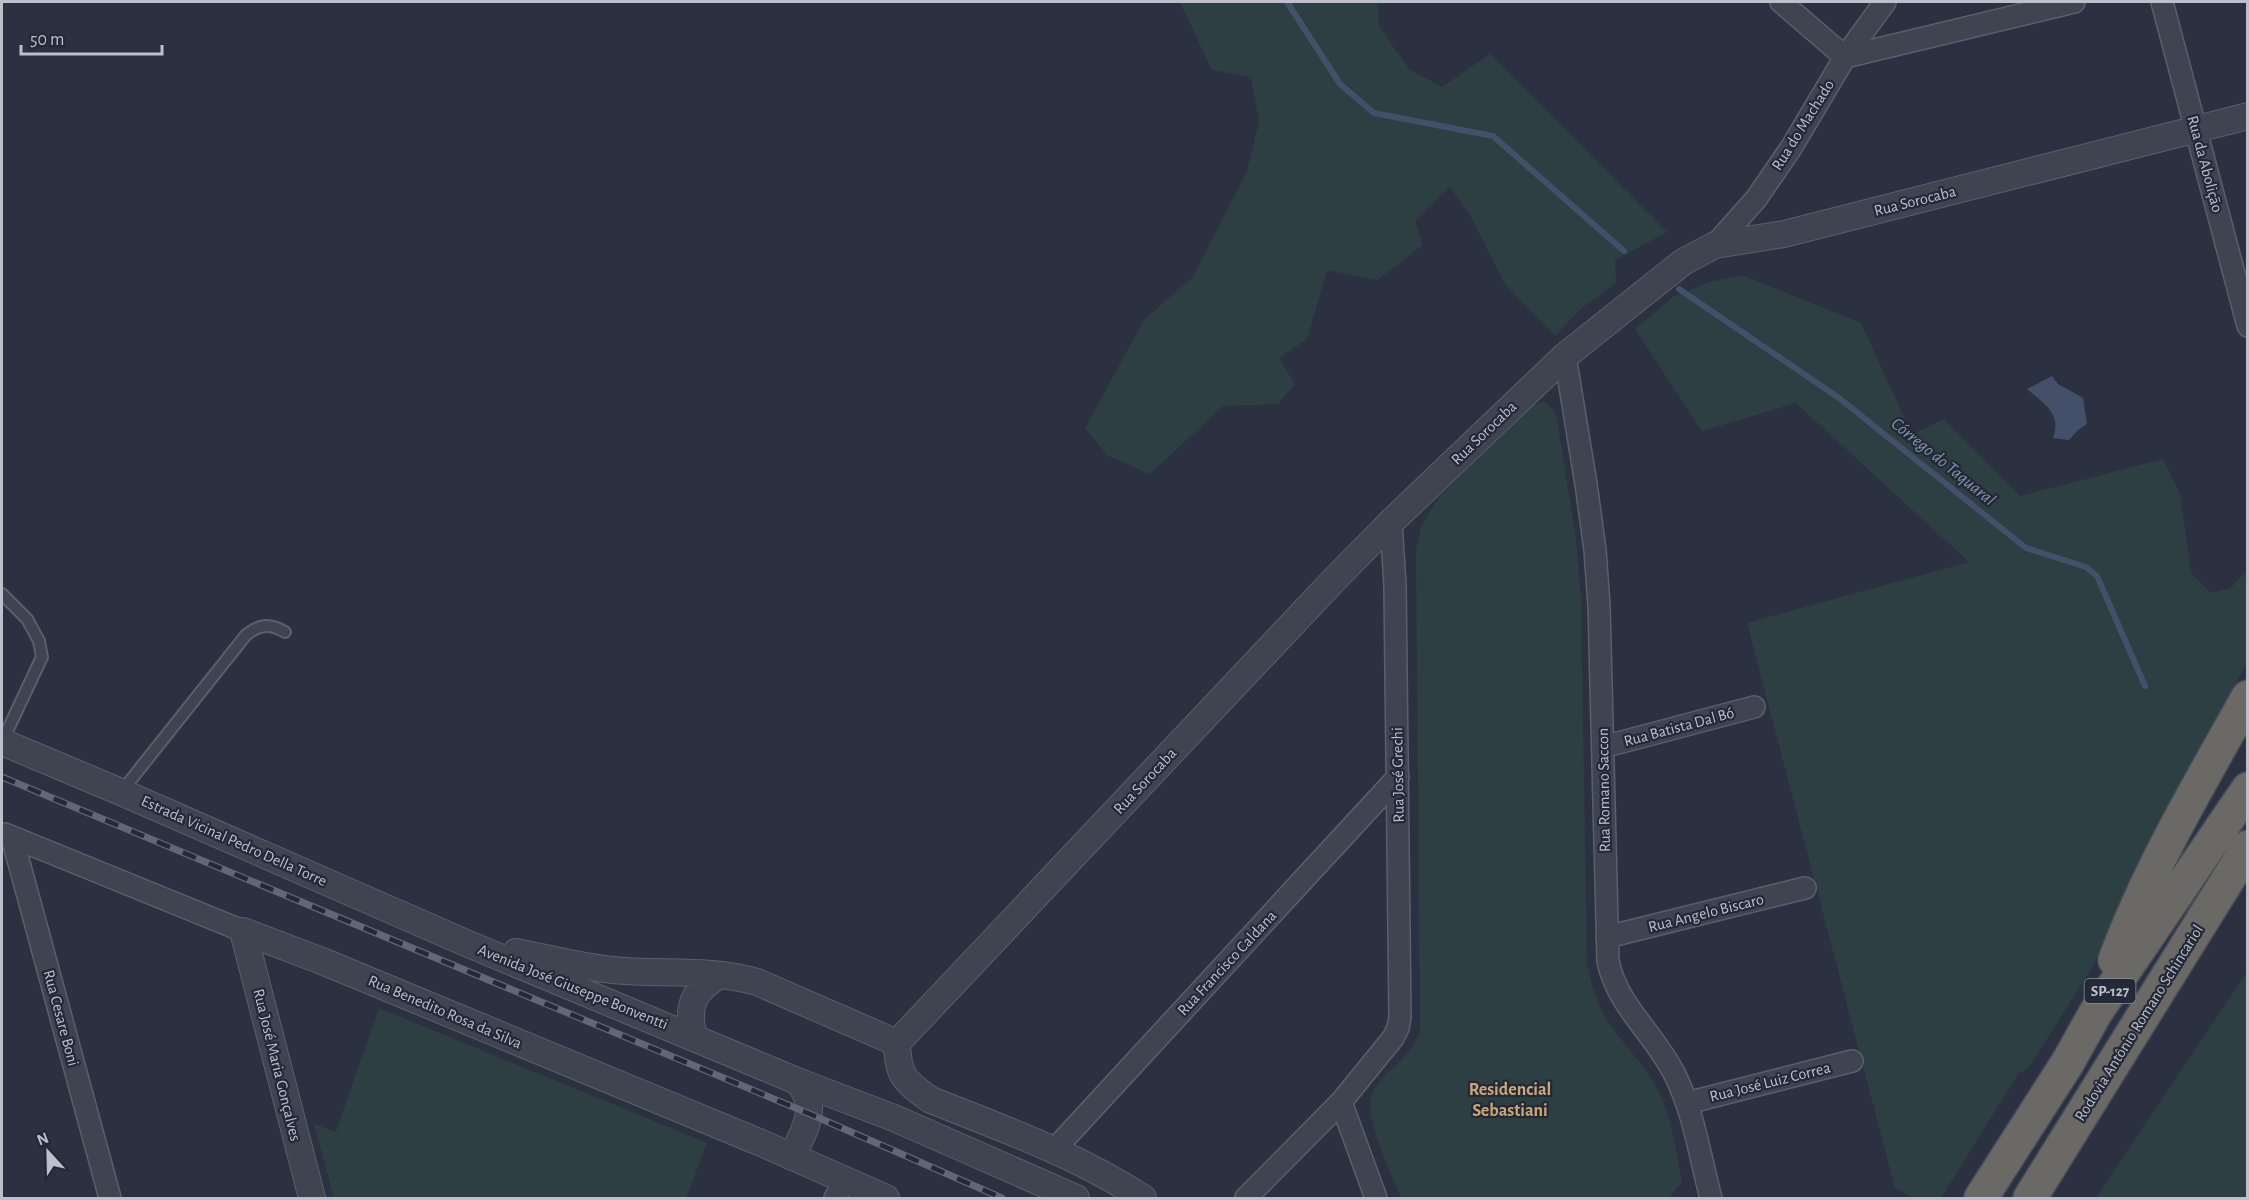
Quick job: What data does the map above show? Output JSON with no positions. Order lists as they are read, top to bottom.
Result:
{
  "streets": {
    "highway": ["SP-127", "Rodovia Antônio Romano Schincariol"],
    "street": [
      "Rua do Machado",
      "Rua da Abolição",
      "Rua Sorocaba",
      "Rua Batista Dal Bó",
      "Rua José Grechi",
      "Rua Romano Saccon",
      "Estrada Vicinal Pedro Della Torre",
      "Rua Angelo Biscaro",
      "Rua Francisco Caldana",
      "Avenida José Giuseppe Bonventti",
      "Rua Benedito Rosa da Silva",
      "Rua Cesare Boni",
      "Rua José Maria Gonçalves",
      "Rua José Luiz Correa"
    ]
  },
  "crossings": [
    ["Rua do Machado", "Rua Sorocaba"],
    ["Rua da Abolição", "Rua Sorocaba"],
    ["Rua Sorocaba", "Rua José Grechi"],
    ["Rua Sorocaba", "Rua Romano Saccon"],
    ["Rua Sorocaba", "Avenida José Giuseppe Bonventti"],
    ["Rua Batista Dal Bó", "Rua Romano Saccon"],
    ["Rua José Grechi", "Rua Francisco Caldana"],
    ["Rua Romano Saccon", "Rua Angelo Biscaro"],
    ["Rua Romano Saccon", "Rua José Luiz Correa"],
    ["Estrada Vicinal Pedro Della Torre", "Avenida José Giuseppe Bonventti"],
    ["Rua Benedito Rosa da Silva", "Rua Cesare Boni"],
    ["Rua Benedito Rosa da Silva", "Rua José Maria Gonçalves"]
  ],
  "districts": ["Residencial Sebastiani"],
  "water": ["Córrego do Taquaral"],
  "scale_bar": "50 m",
  "north": "top"
}
